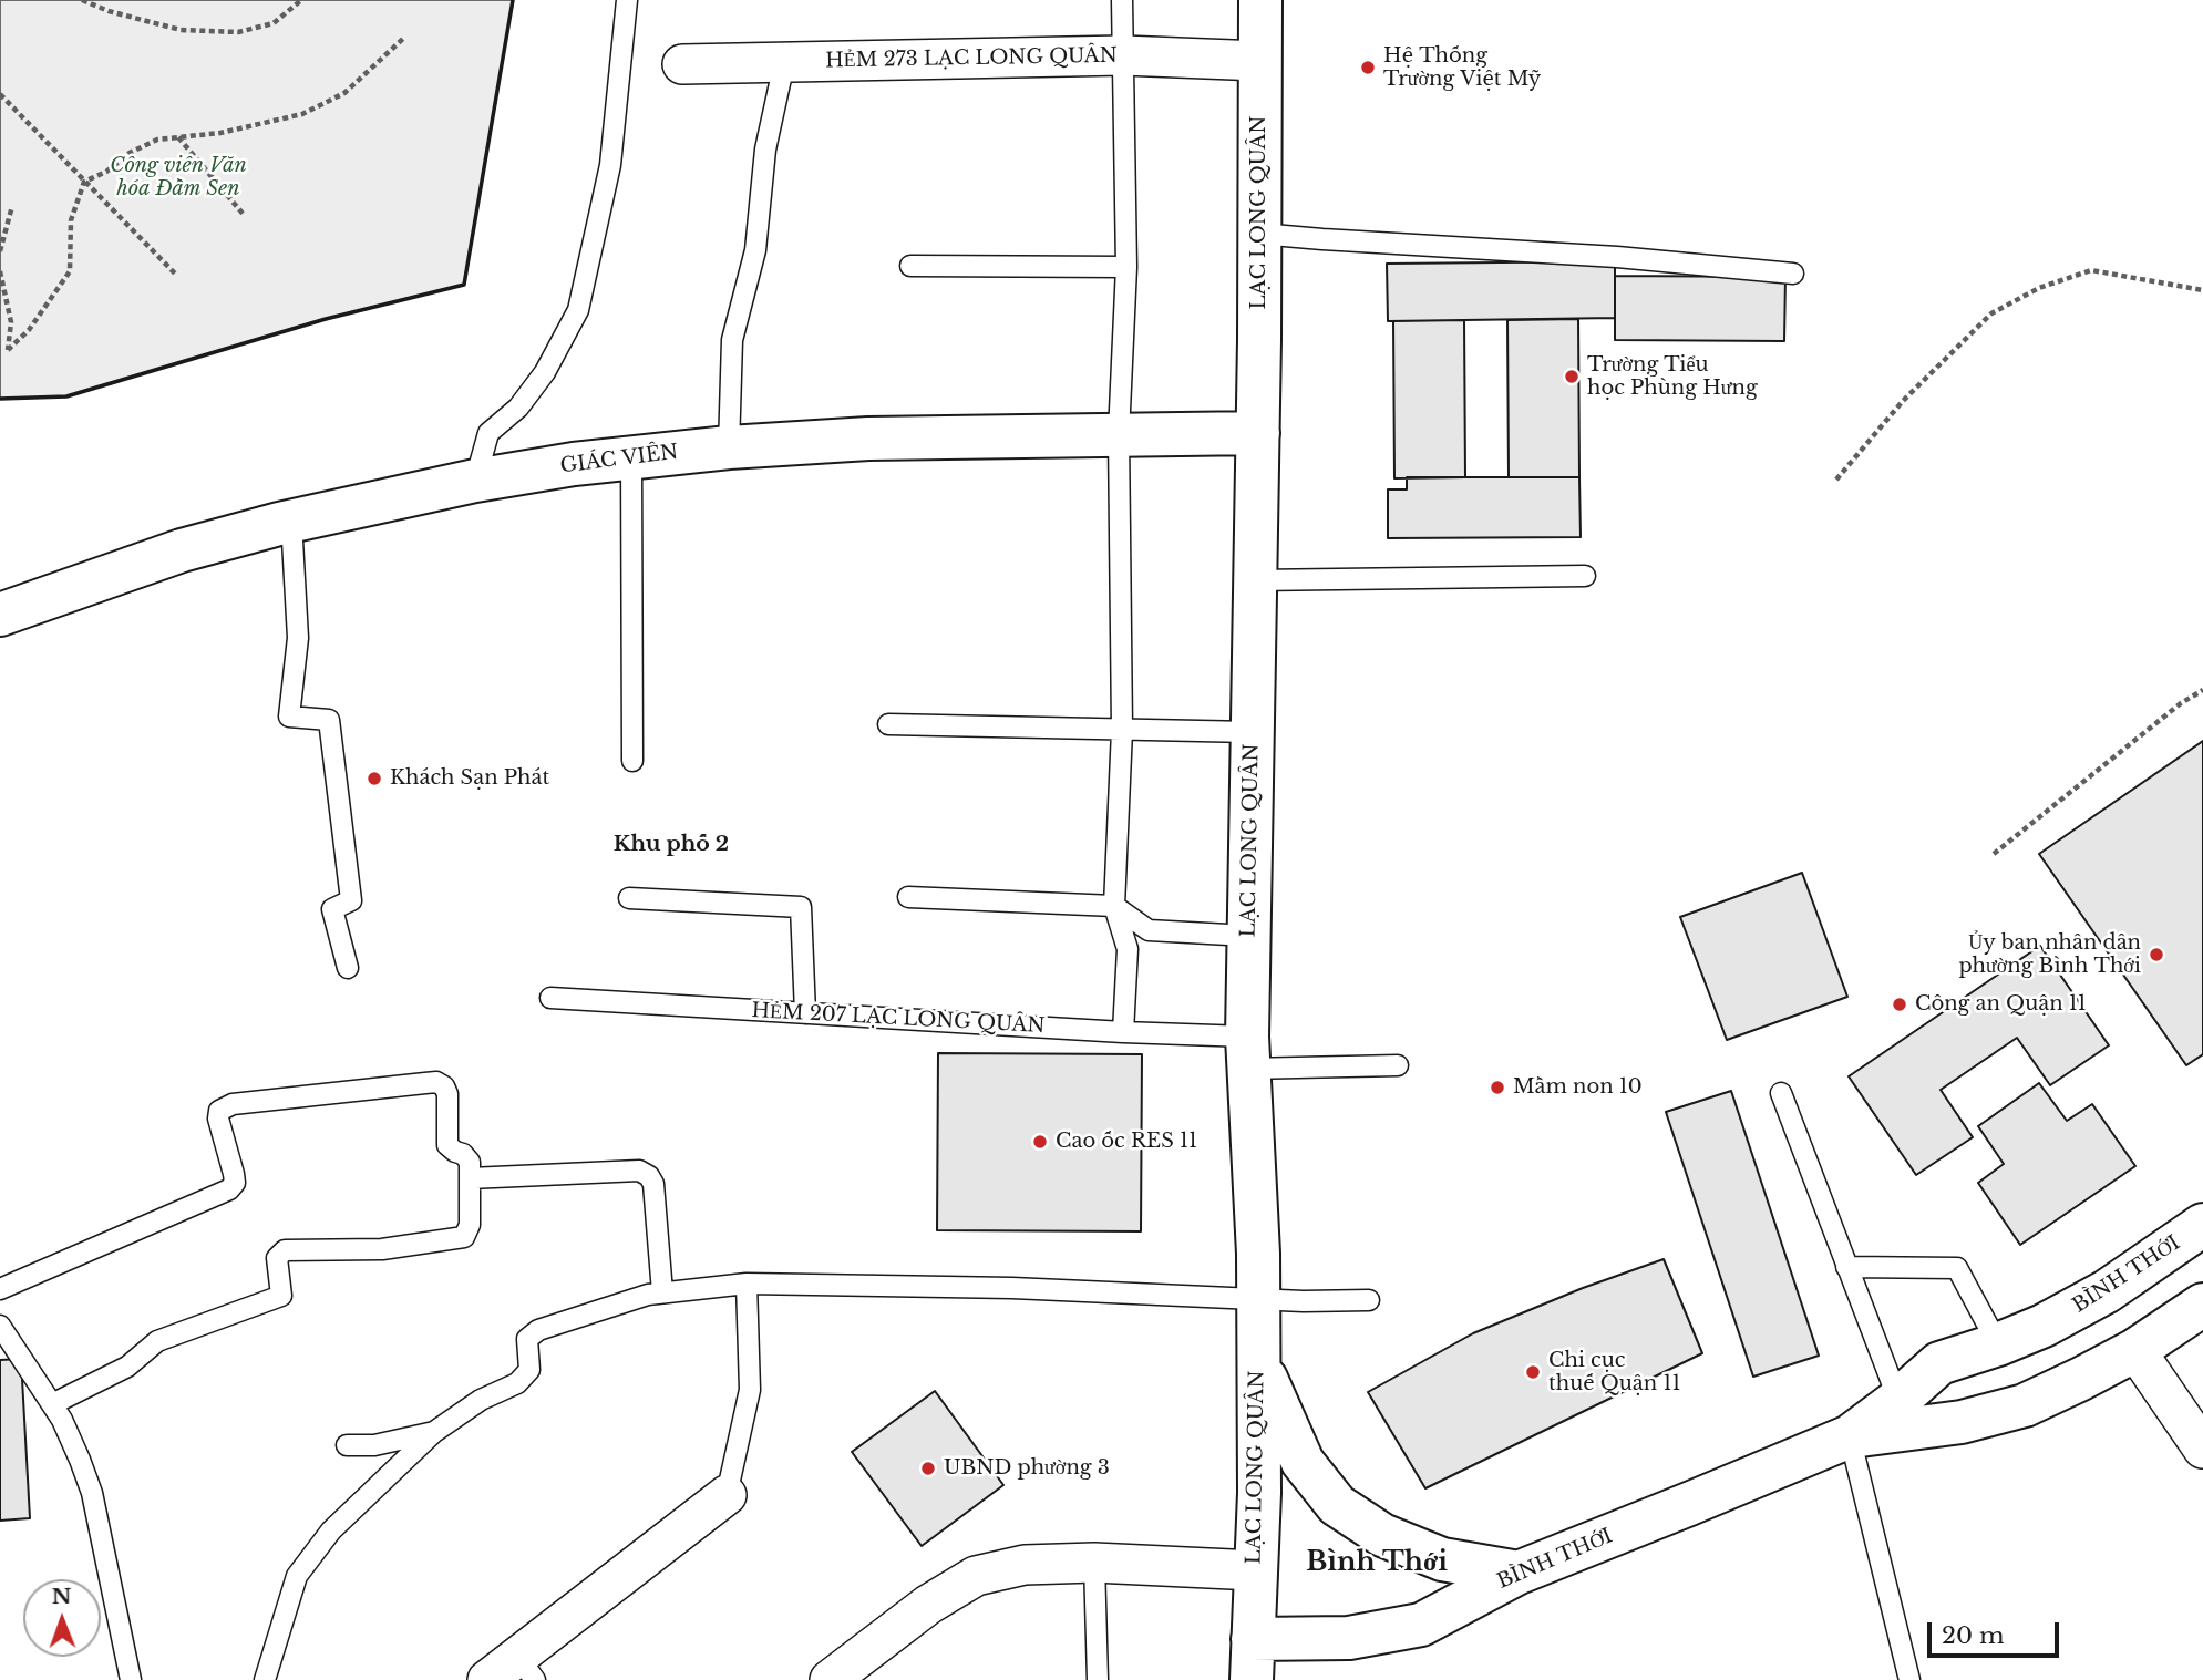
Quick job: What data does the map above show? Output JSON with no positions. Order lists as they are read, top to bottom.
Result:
{
  "streets": {
    "main road": ["LẠC LONG QUÂN", "GIÁC VIÊN", "BÌNH THỚI"],
    "street": ["HẺM 273 LẠC LONG QUÂN"],
    "lane": ["HẺM 207 LẠC LONG QUÂN"]
  },
  "crossings": [
    ["HẺM 273 LẠC LONG QUÂN", "LẠC LONG QUÂN"],
    ["LẠC LONG QUÂN", "GIÁC VIÊN"],
    ["LẠC LONG QUÂN", "HẺM 207 LẠC LONG QUÂN"],
    ["LẠC LONG QUÂN", "BÌNH THỚI"]
  ],
  "districts": ["Khu phố 2", "Bình Thới"],
  "parks": ["Công viên Văn hóa Đầm Sen"],
  "places": [
    "Hệ Thống Trường Việt Mỹ",
    "Trường Tiểu học Phùng Hưng",
    "Khách Sạn Phát",
    "Ủy ban nhân dân phường Bình Thới",
    "Công an Quận 11",
    "Mầm non 10",
    "Cao ốc RES 11",
    "Chi cục thuế Quận 11",
    "UBND phường 3"
  ],
  "scale_bar": "20 m",
  "north": "top"
}
